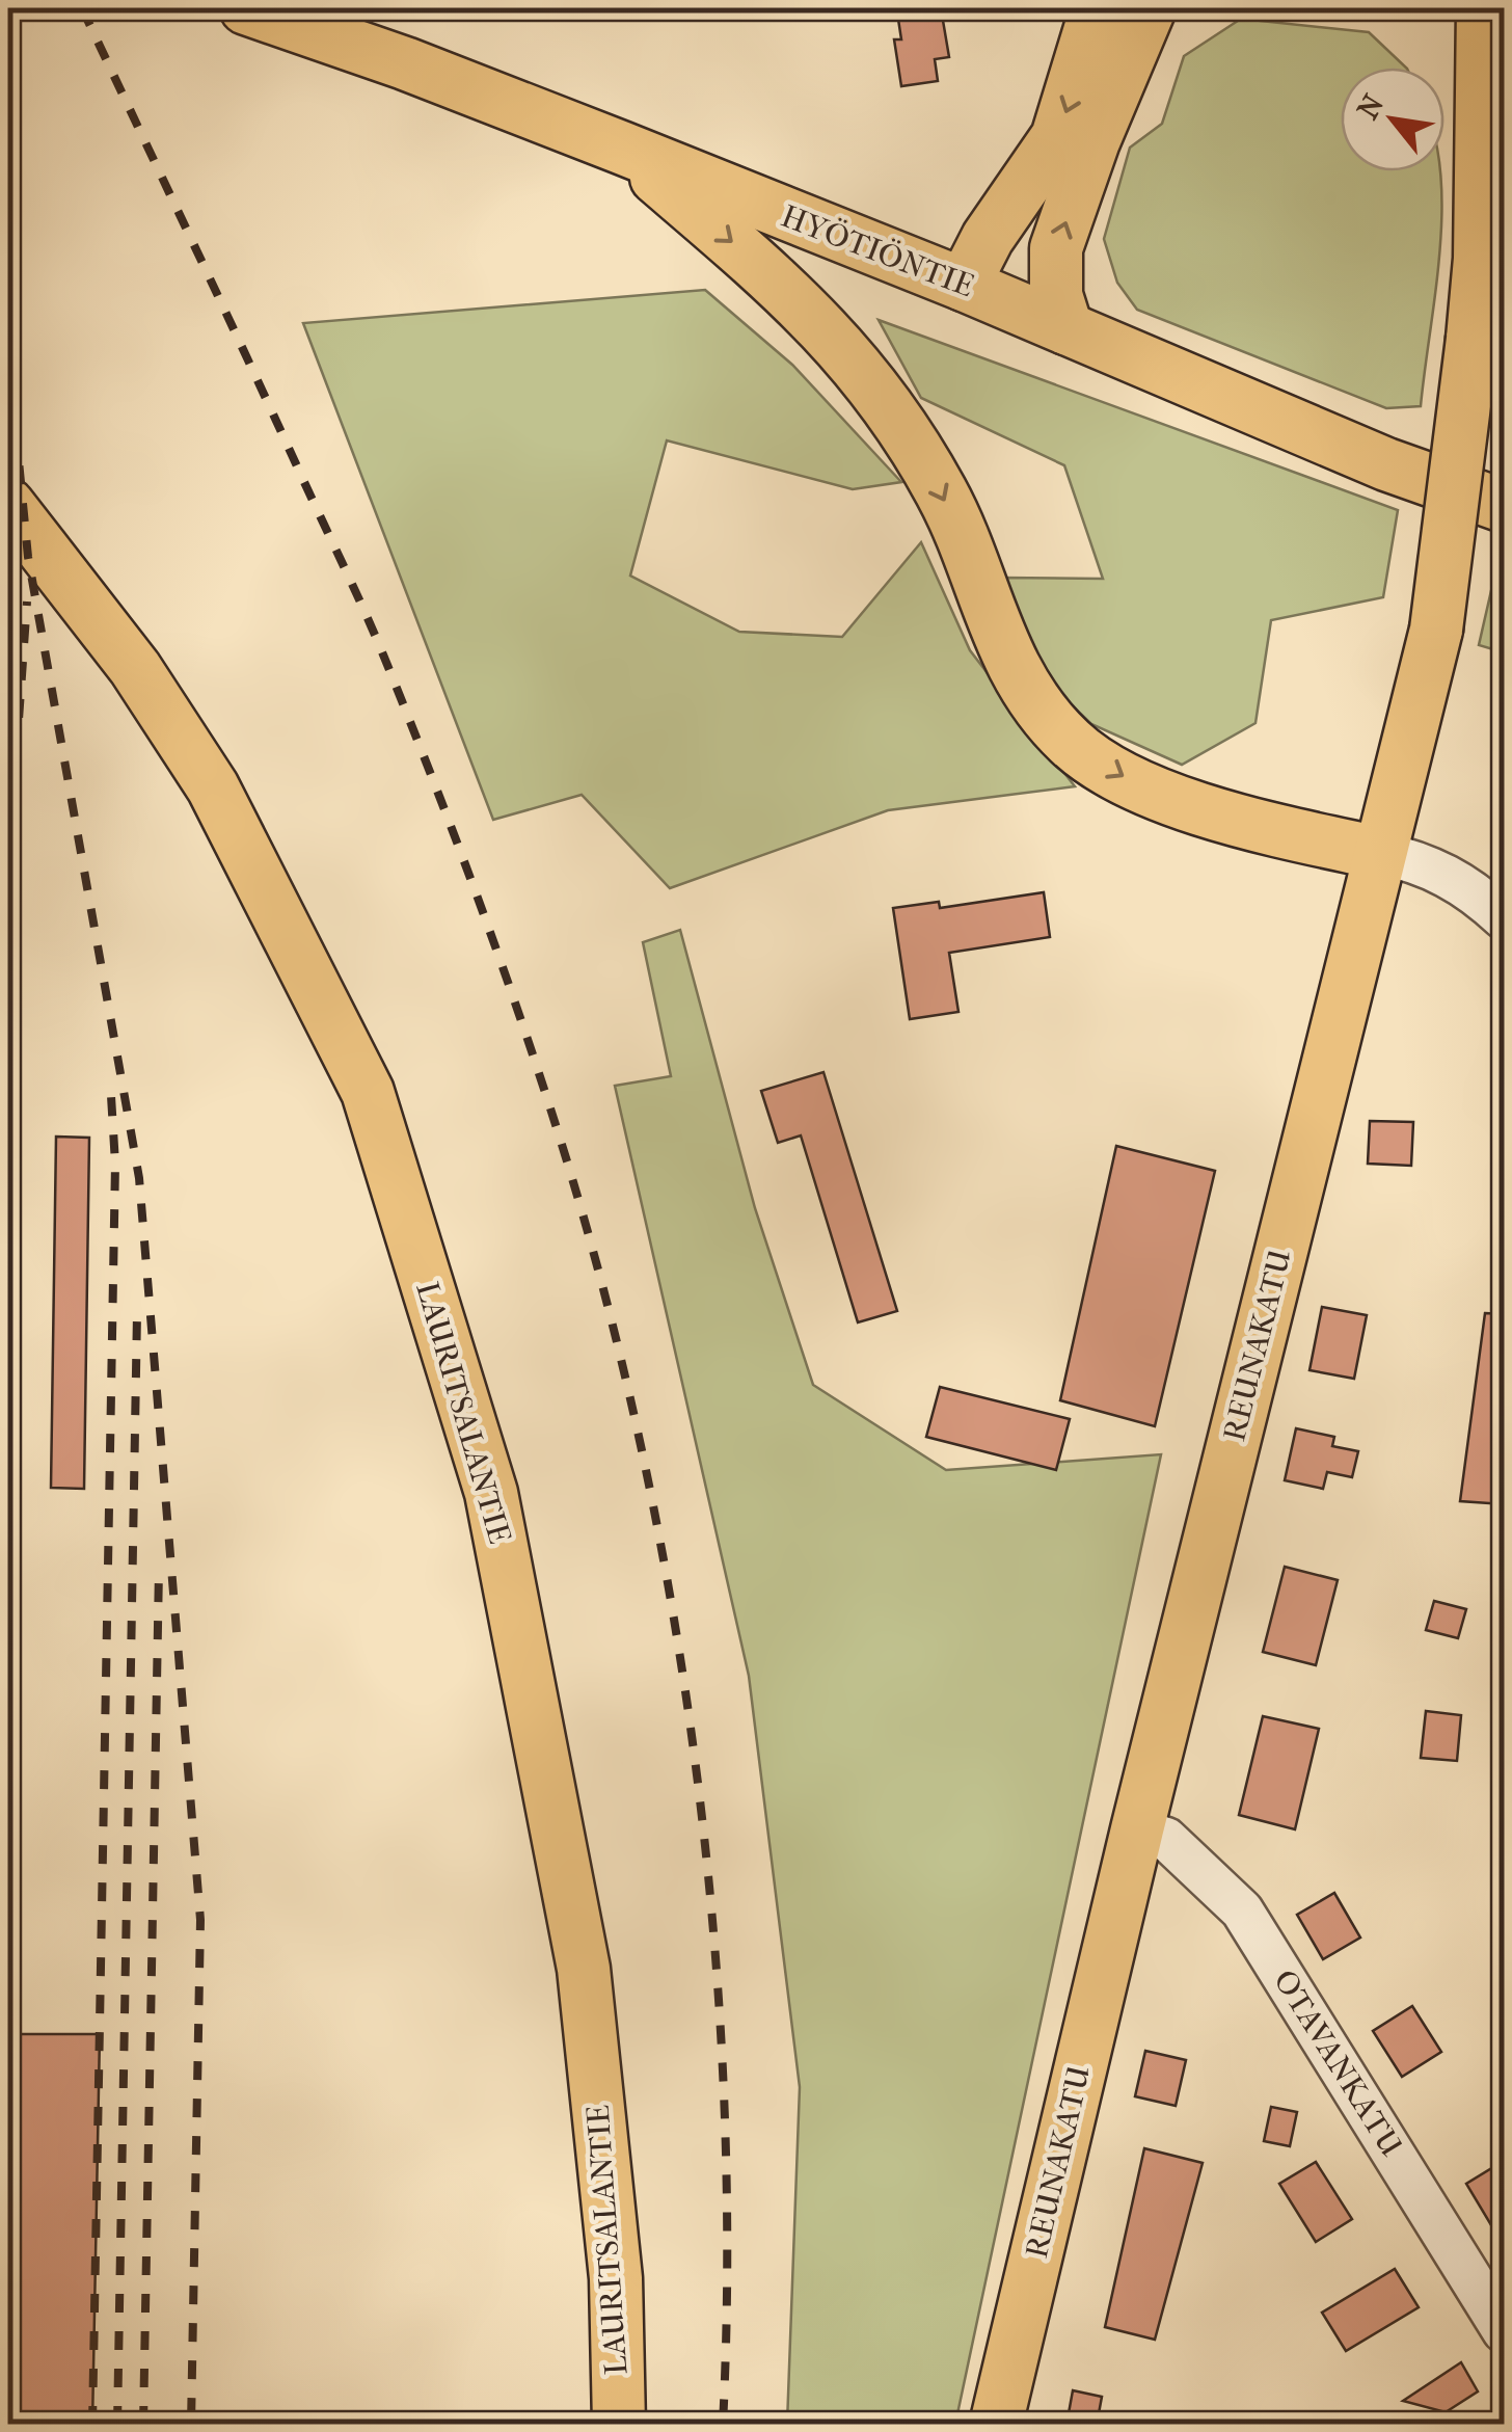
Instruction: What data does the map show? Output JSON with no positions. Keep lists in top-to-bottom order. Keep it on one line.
{"streets":{"main road":["HYÖTIÖNTIE","REUNAKATU","LAURITSALANTIE"],"street":["OTAVANKATU"]},"crossings":[["REUNAKATU","OTAVANKATU"]],"north":"top left"}
